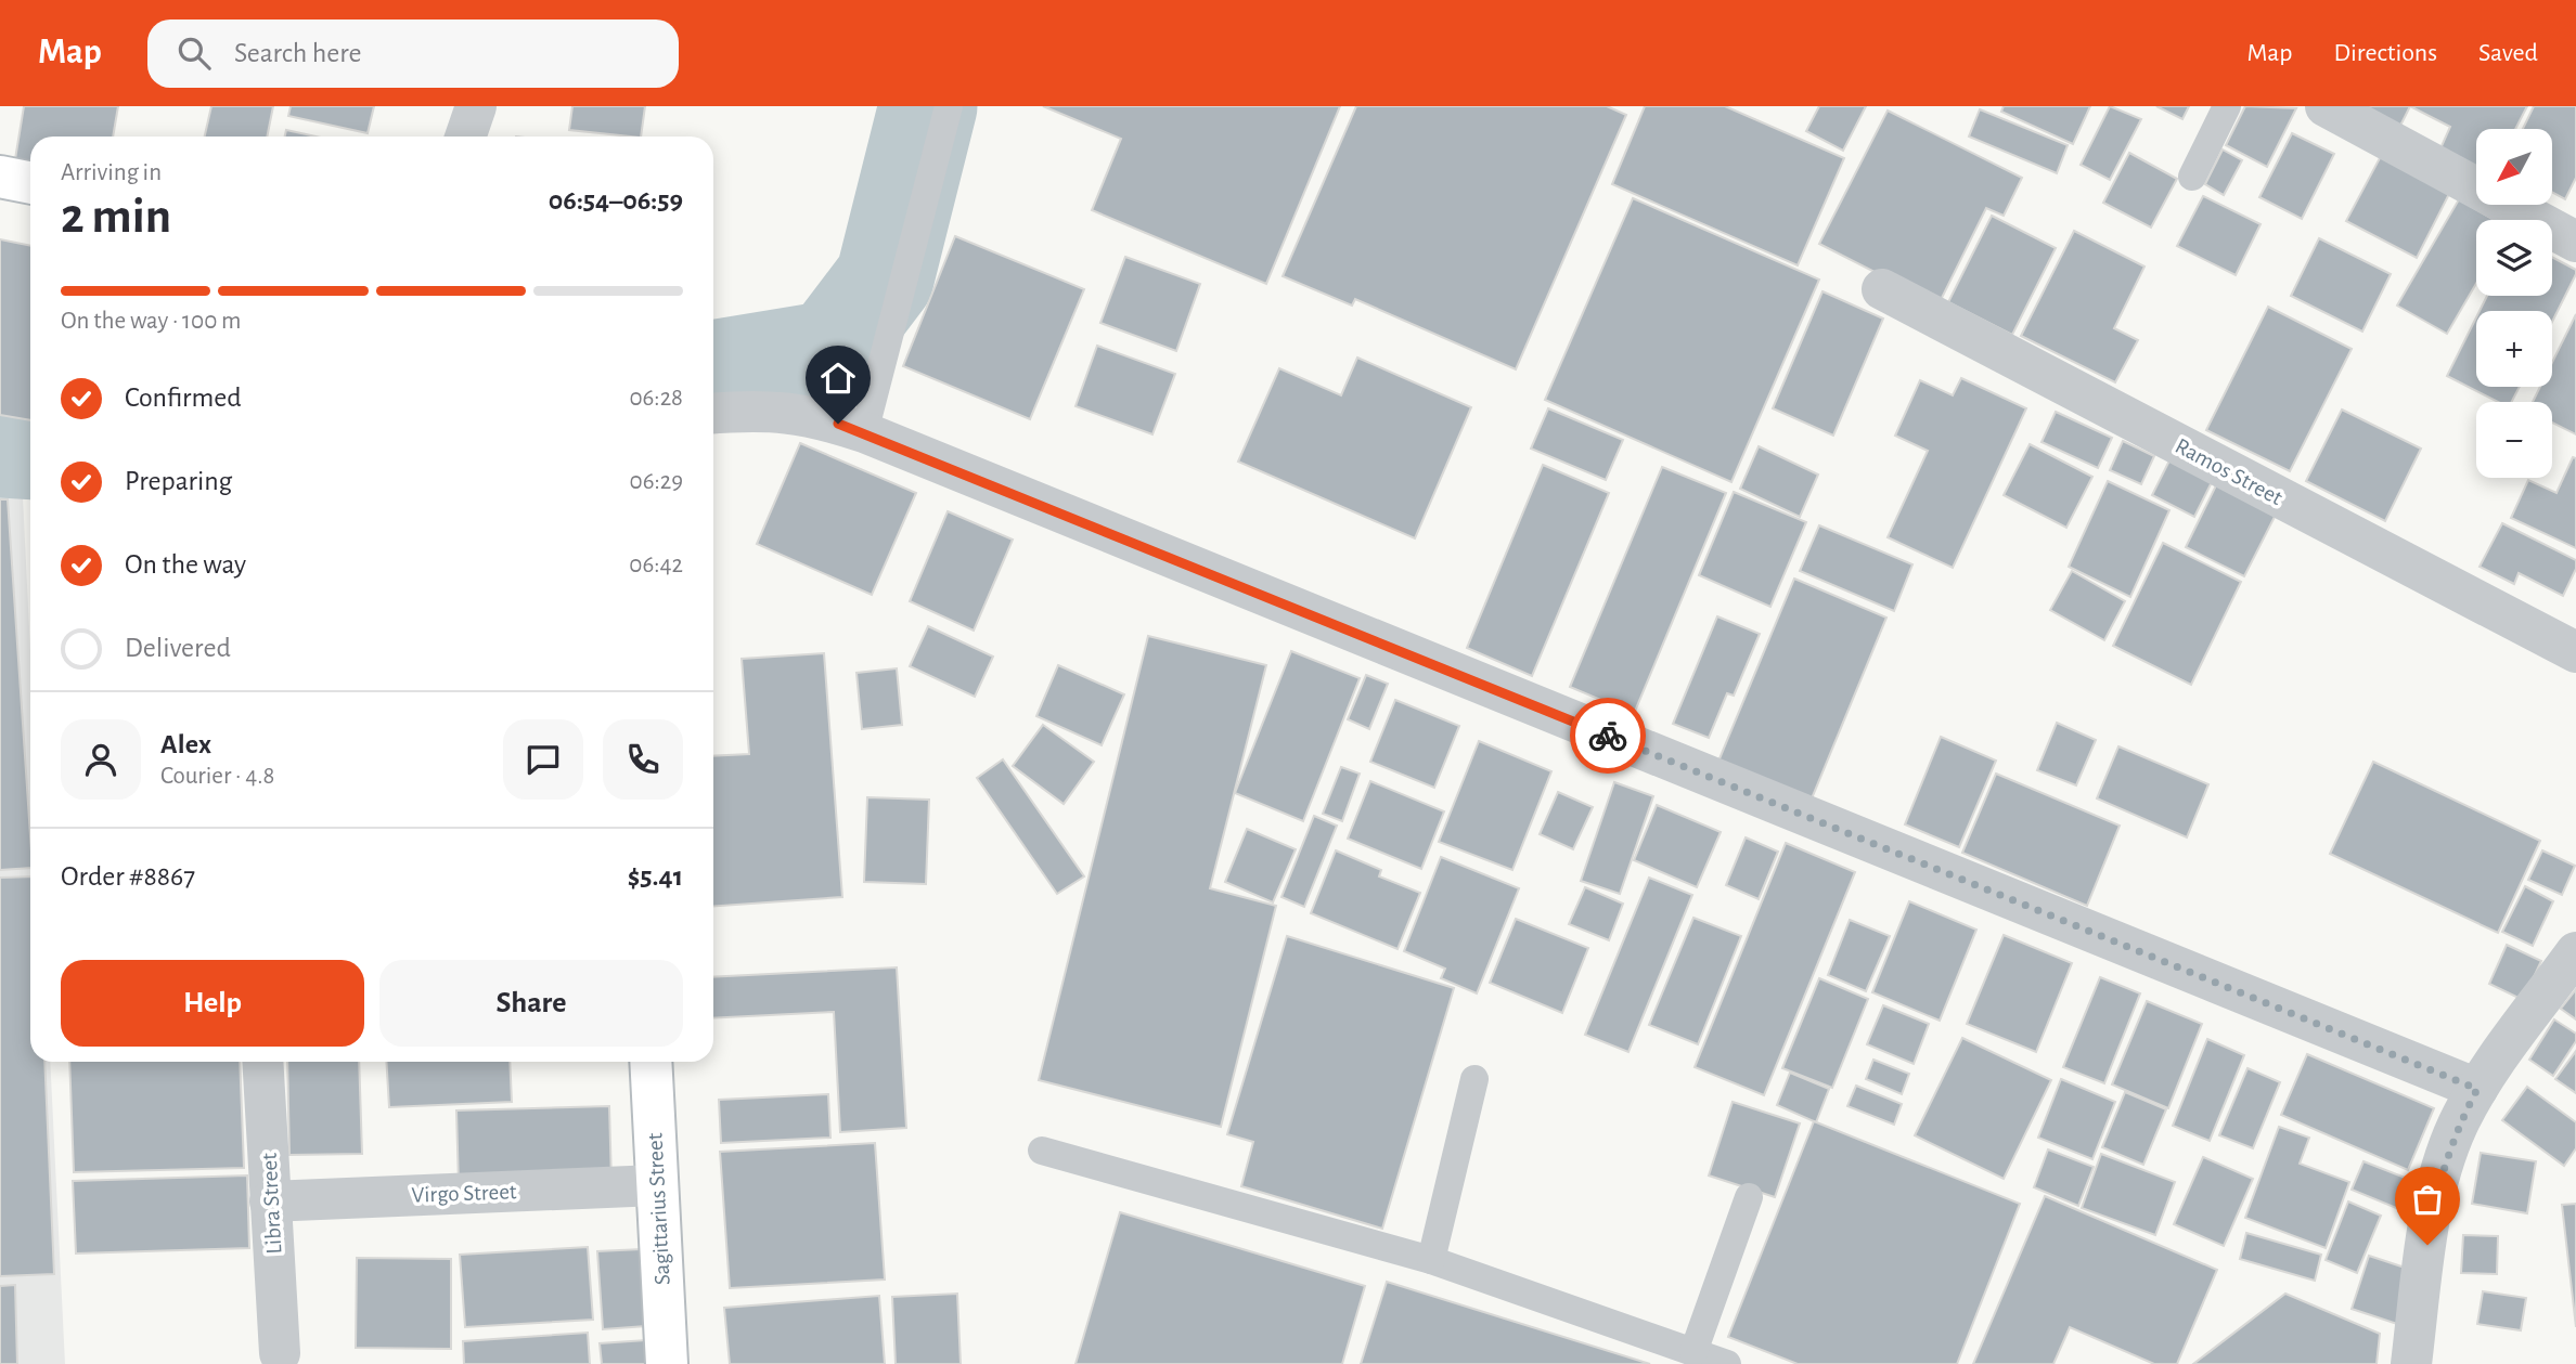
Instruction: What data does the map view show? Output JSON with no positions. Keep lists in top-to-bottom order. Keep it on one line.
{"streets":{"street":["Ramos Street","Virgo Street","Libra Street","Sagittarius Street"]},"crossings":[["Virgo Street","Libra Street"],["Virgo Street","Sagittarius Street"]],"north":"bottom left","page":{"header":"Map","search":"Search here","nav":["Map","Directions","Saved"],"map_buttons":["+","−"],"heading":["2 min","Arriving in","06:54–06:59"],"panel":["Alex","Courier · 4.8","Order #8867","$5.41"],"bar":"On the way · 100 m","list":[["Confirmed","06:28"],["Preparing","06:29"],["On the way","06:42"],"Delivered"],"buttons":["Help","Share"]}}
